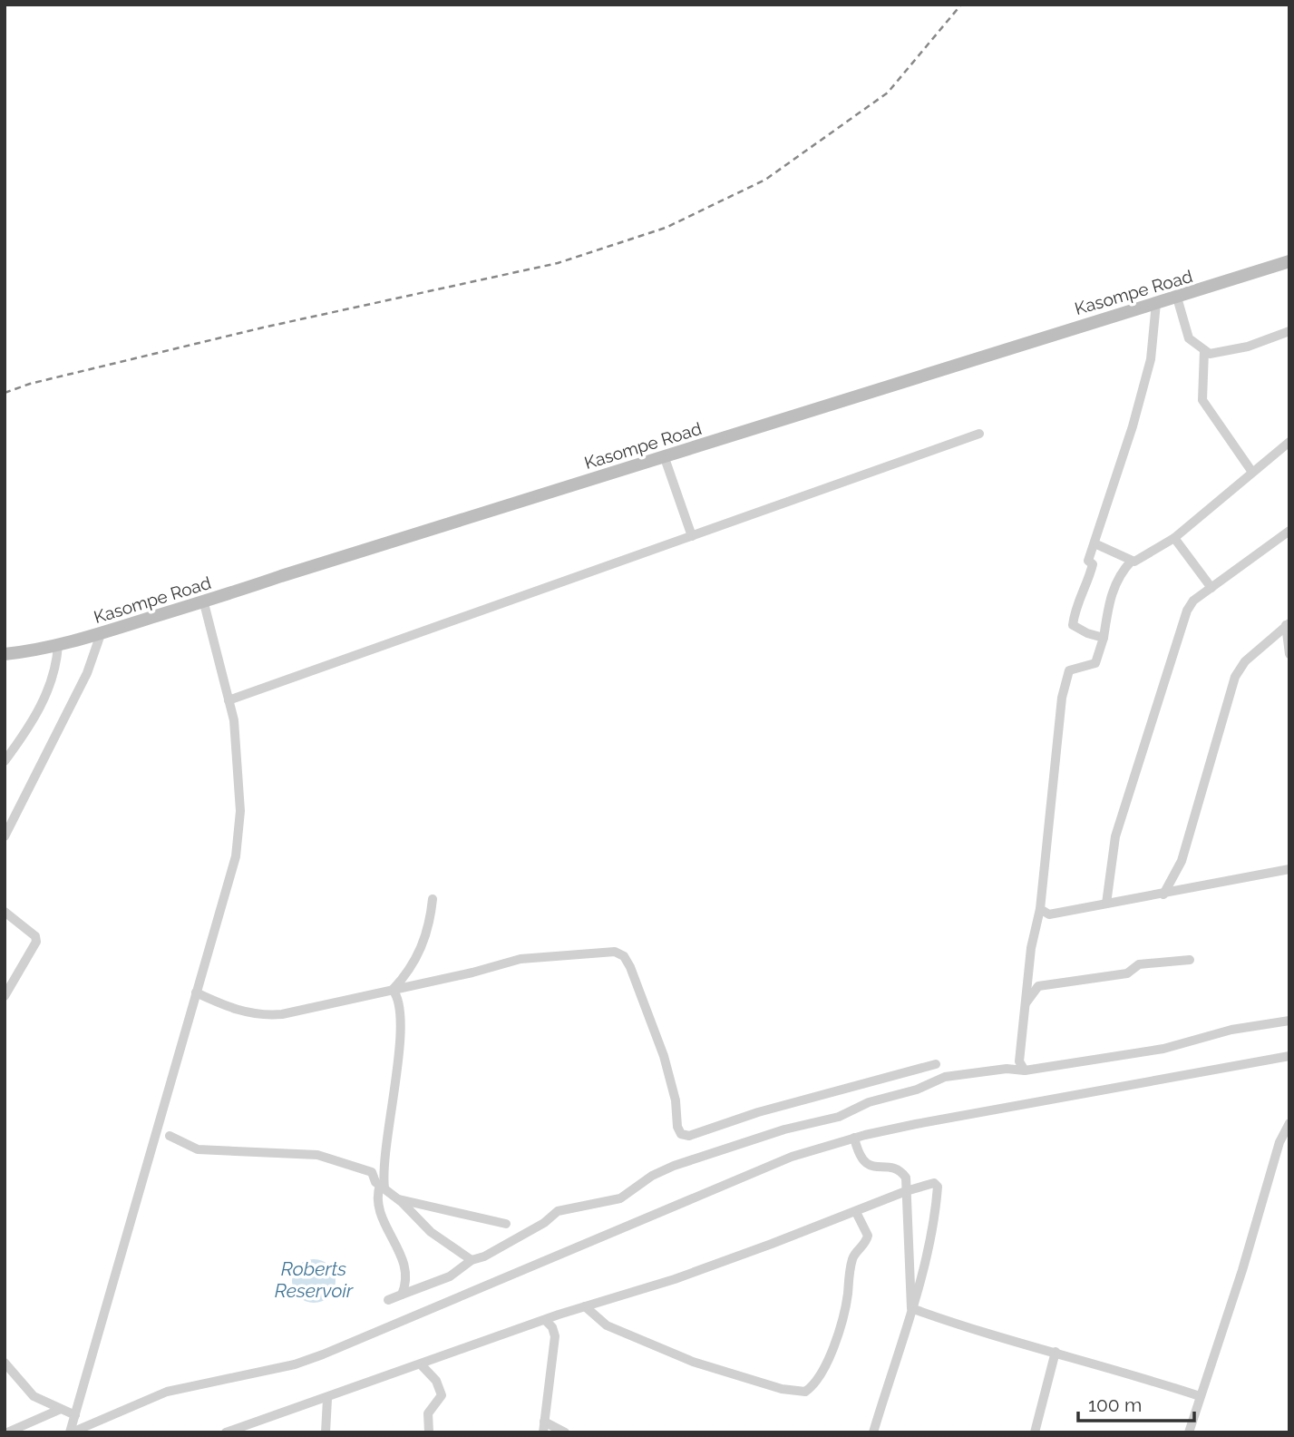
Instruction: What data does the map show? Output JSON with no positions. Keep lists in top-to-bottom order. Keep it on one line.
{"streets":{"street":["Kasompe Road"]},"water":["Roberts Reservoir"],"scale_bar":"100 m"}
